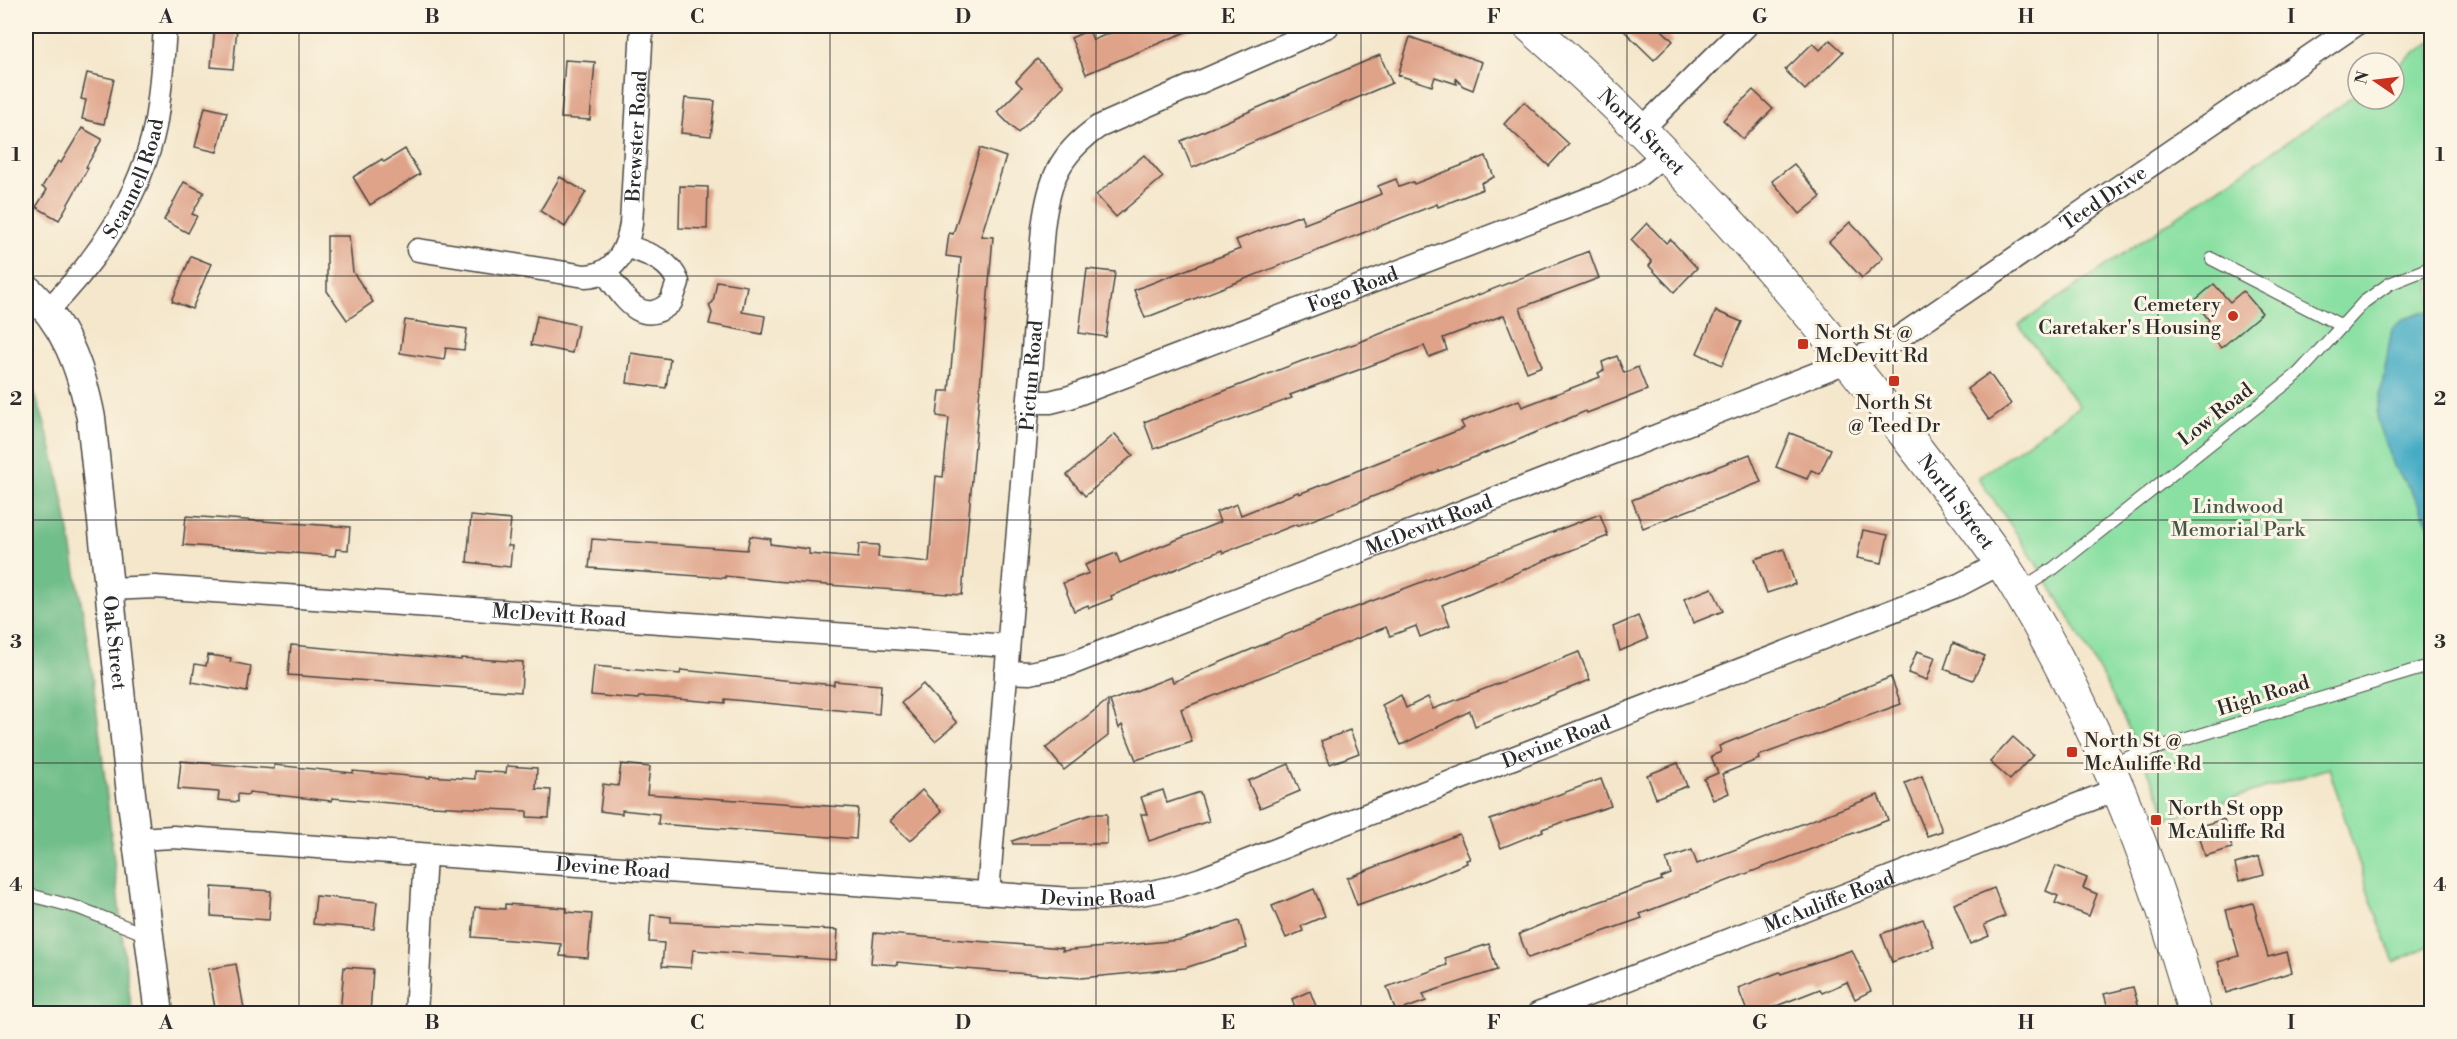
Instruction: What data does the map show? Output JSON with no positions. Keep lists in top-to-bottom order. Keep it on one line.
{"streets":{"main road":["North Street"],"street":["Brewster Road","Scannell Road","Teed Drive","Fogo Road","Pictun Road","McDevitt Road","Oak Street","Devine Road","McAuliffe Road"],"lane":["Low Road","High Road"]},"crossings":[["North Street","Teed Drive"],["North Street","Fogo Road"],["North Street","Low Road"],["North Street","McDevitt Road"],["North Street","High Road"],["North Street","Devine Road"],["North Street","McAuliffe Road"],["Scannell Road","Oak Street"],["Teed Drive","McDevitt Road"],["Fogo Road","Pictun Road"],["Pictun Road","McDevitt Road"],["Pictun Road","Devine Road"],["McDevitt Road","Oak Street"],["Oak Street","Devine Road"],["High Road","McAuliffe Road"]],"parks":["Lindwood Memorial Park"],"places":{"other":["Cemetery Caretaker's Housing"],"transit":["North St @ McDevitt Rd","North St @ Teed Dr","North St @ McAuliffe Rd","North St opp McAuliffe Rd"]},"north":"left","grid":{"columns":["A","B","C","D","E","F","G","H","I"],"rows":["1","2","3","4"]}}
